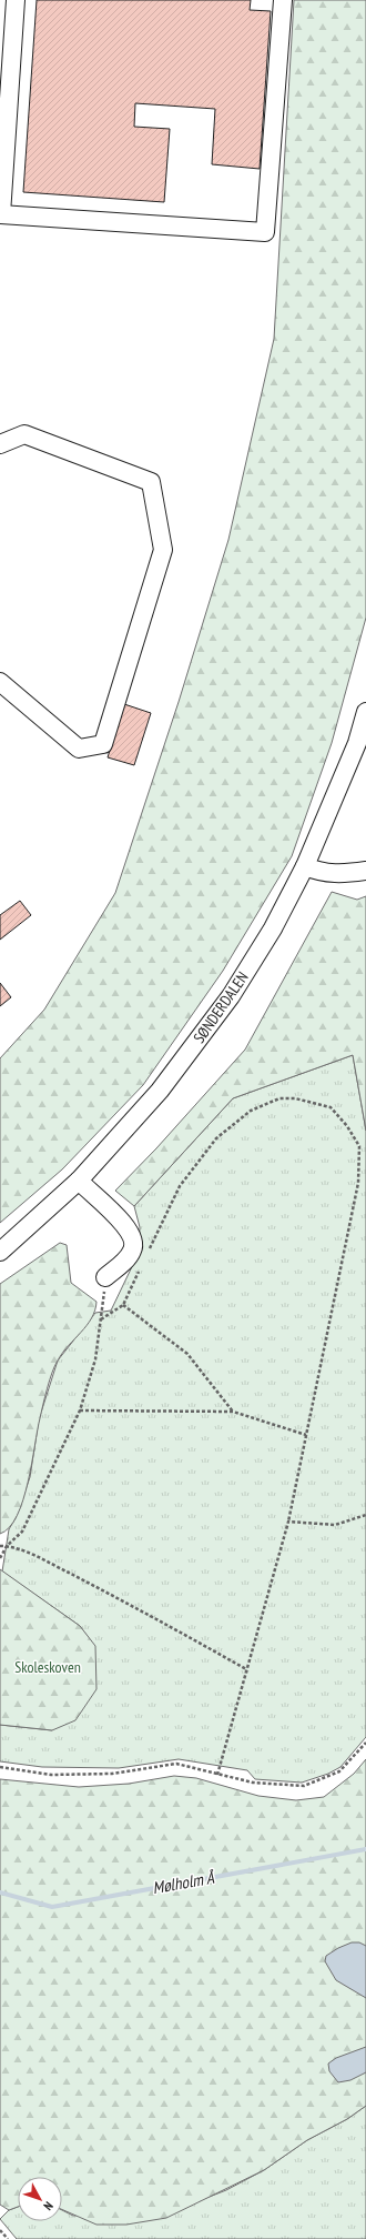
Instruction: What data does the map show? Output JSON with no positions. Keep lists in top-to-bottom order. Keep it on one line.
{"streets":{"street":["SØNDERDALEN"]},"water":["Mølholm Å"],"parks":["Skoleskoven"],"north":"bottom right"}
